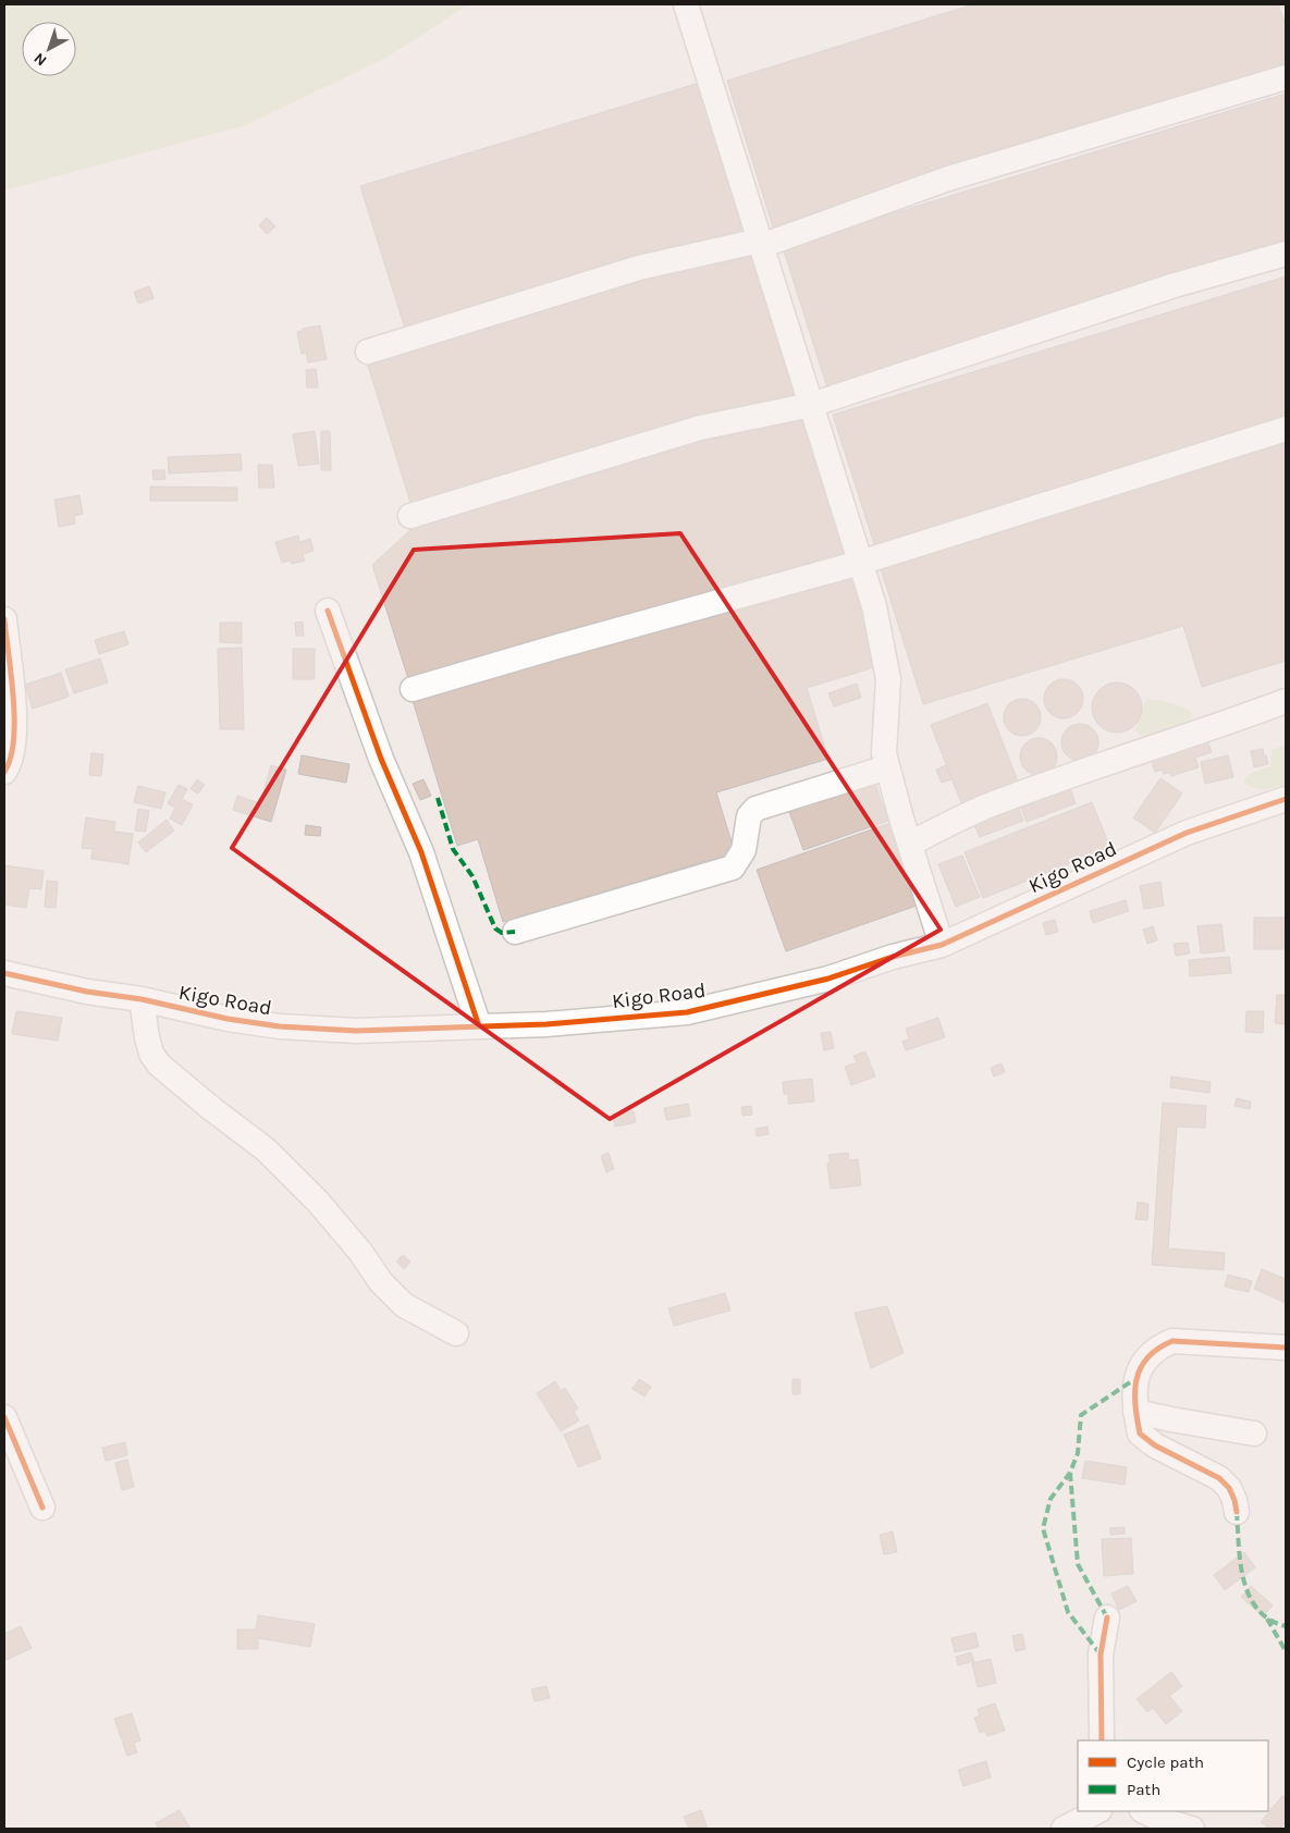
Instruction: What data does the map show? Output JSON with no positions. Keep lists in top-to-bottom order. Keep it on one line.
{"streets":{"street":["Kigo Road"]},"legend":["Cycle path","Path"],"north":"bottom left"}
